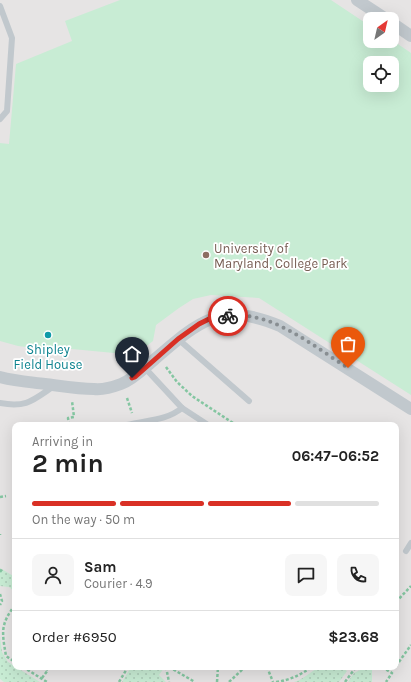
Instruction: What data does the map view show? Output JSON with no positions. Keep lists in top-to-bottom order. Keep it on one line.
{"places":["University of Maryland, College Park","Shipley Field House"],"north":"top right","page":{"heading":["2 min","Arriving in","06:47–06:52"],"panel":["Sam","Courier · 4.9","Order #6950","$23.68"],"bar":"On the way · 50 m"}}
